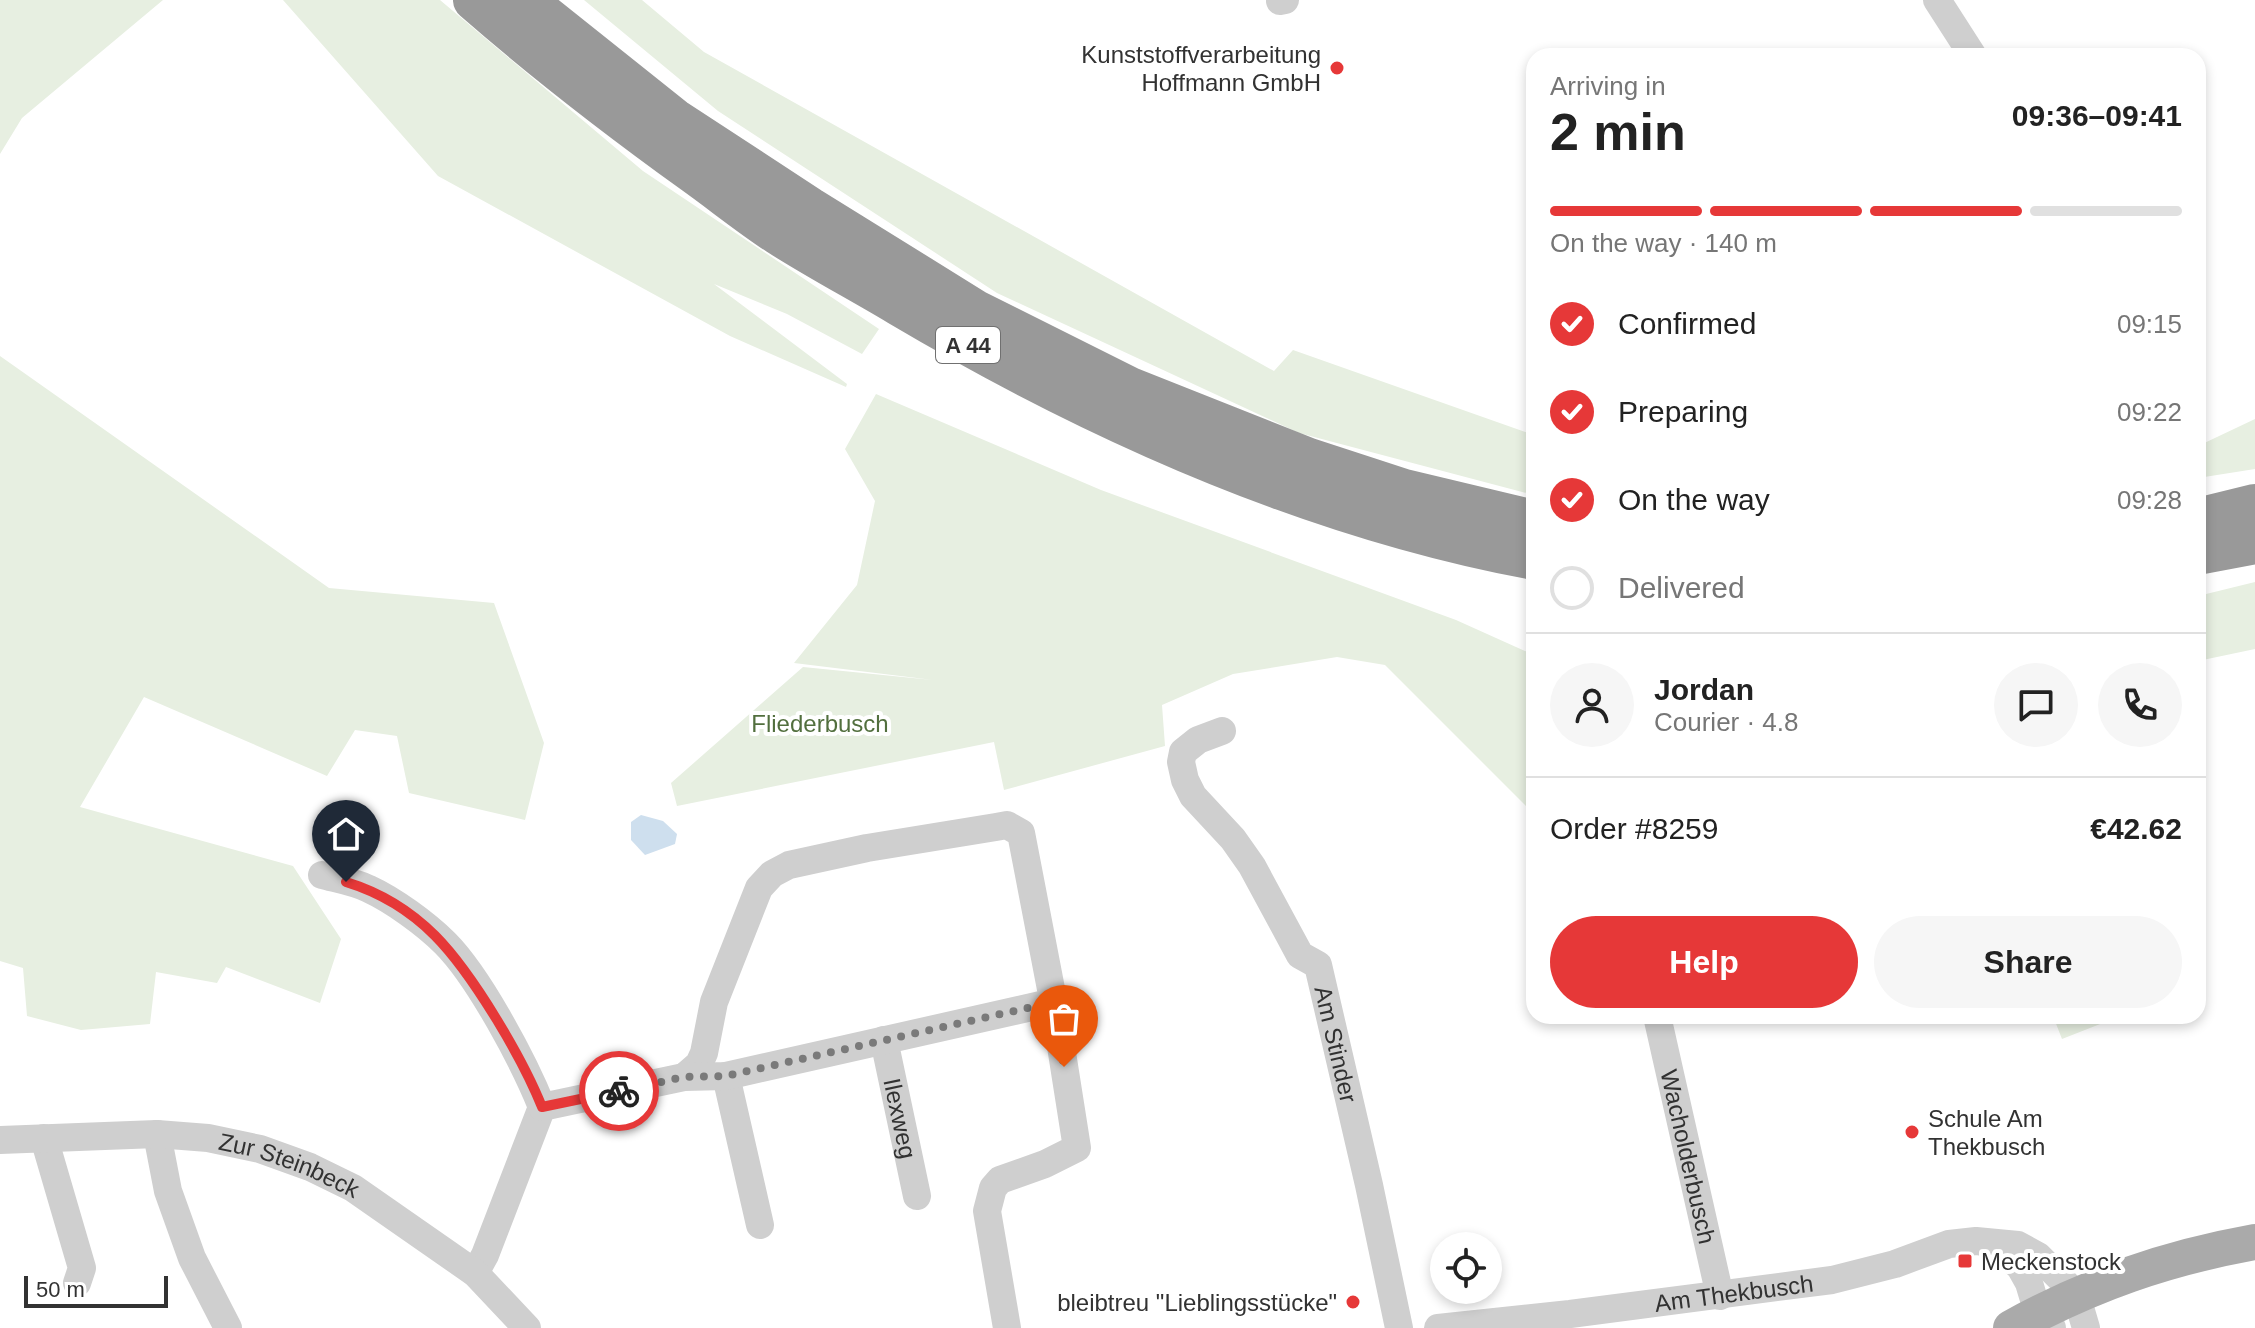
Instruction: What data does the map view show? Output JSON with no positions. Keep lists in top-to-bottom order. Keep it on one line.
{"streets":{"highway":["A 44"],"street":["Am Stinder","Ilexweg","Wacholderbusch","Zur Steinbeck","Am Thekbusch"]},"crossings":[["Wacholderbusch","Am Thekbusch"]],"parks":["Fliederbusch"],"places":{"other":["Kunststoffverarbeitung Hoffmann GmbH","Schule Am Thekbusch","bleibtreu \"Lieblingsstücke\""],"transit":["Meckenstock"]},"scale_bar":"50 m","page":{"heading":["2 min","Arriving in","09:36–09:41"],"panel":["Jordan","Courier · 4.8","Order #8259","€42.62"],"bar":"On the way · 140 m","list":[["Confirmed","09:15"],["Preparing","09:22"],["On the way","09:28"],"Delivered"],"buttons":["Help","Share"],"scale":"50 m"}}
